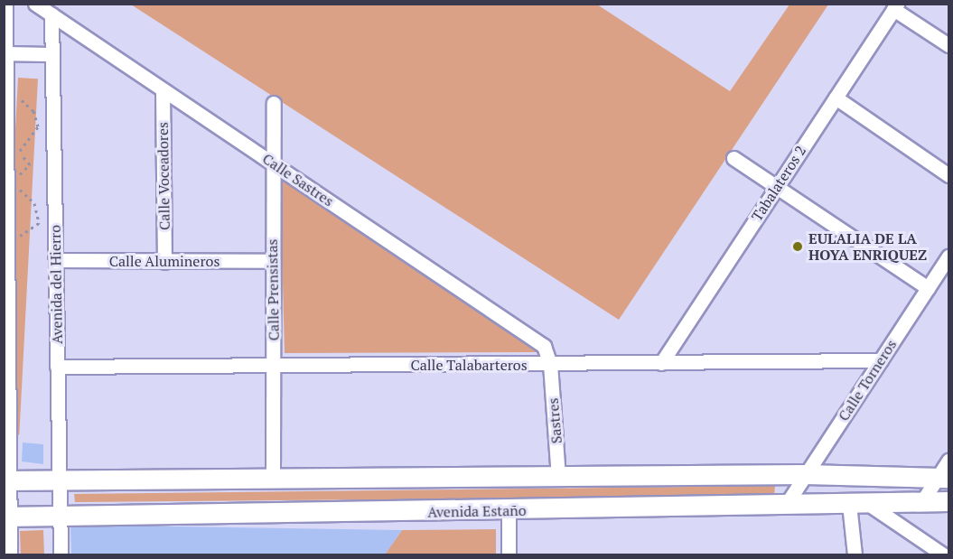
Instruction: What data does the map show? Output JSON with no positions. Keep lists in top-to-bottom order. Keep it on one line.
{"streets":{"main road":["Avenida Estaño"],"street":["Calle Voceadores","Calle Sastres","Tabalateros 2","Calle Alumineros","Avenida del Hierro","Calle Prensistas","Calle Talabarteros","Calle Torneros","Sastres"]},"crossings":[["Calle Voceadores","Calle Sastres"],["Calle Voceadores","Calle Alumineros"],["Calle Sastres","Avenida del Hierro"],["Calle Sastres","Calle Prensistas"],["Calle Sastres","Calle Talabarteros"],["Calle Sastres","Sastres"],["Tabalateros 2","Calle Talabarteros"],["Calle Alumineros","Avenida del Hierro"],["Calle Alumineros","Calle Prensistas"],["Avenida del Hierro","Calle Talabarteros"],["Avenida del Hierro","Avenida Estaño"],["Calle Prensistas","Calle Talabarteros"],["Calle Talabarteros","Calle Torneros"],["Calle Talabarteros","Sastres"],["Calle Torneros","Avenida Estaño"]],"places":["EULALIA DE LA HOYA ENRIQUEZ"]}
